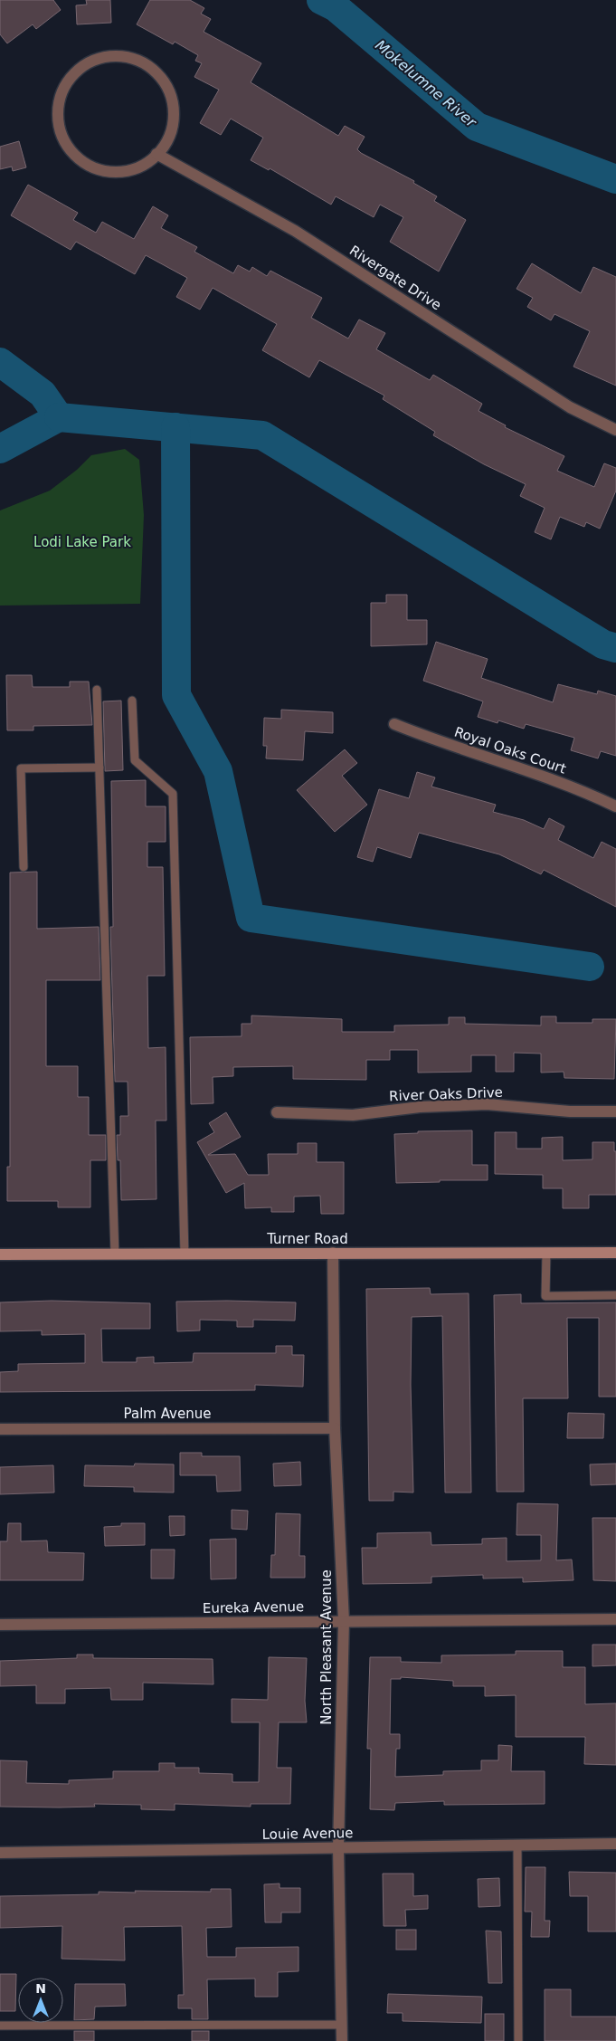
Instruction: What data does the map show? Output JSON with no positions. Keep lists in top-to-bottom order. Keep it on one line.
{"streets":{"main road":["Turner Road"],"street":["Rivergate Drive","Royal Oaks Court","River Oaks Drive","Palm Avenue","Eureka Avenue","North Pleasant Avenue","Louie Avenue"]},"crossings":[["Turner Road","North Pleasant Avenue"],["Palm Avenue","North Pleasant Avenue"],["Eureka Avenue","North Pleasant Avenue"],["North Pleasant Avenue","Louie Avenue"]],"water":["Mokelumne River"],"parks":["Lodi Lake Park"],"north":"top"}
